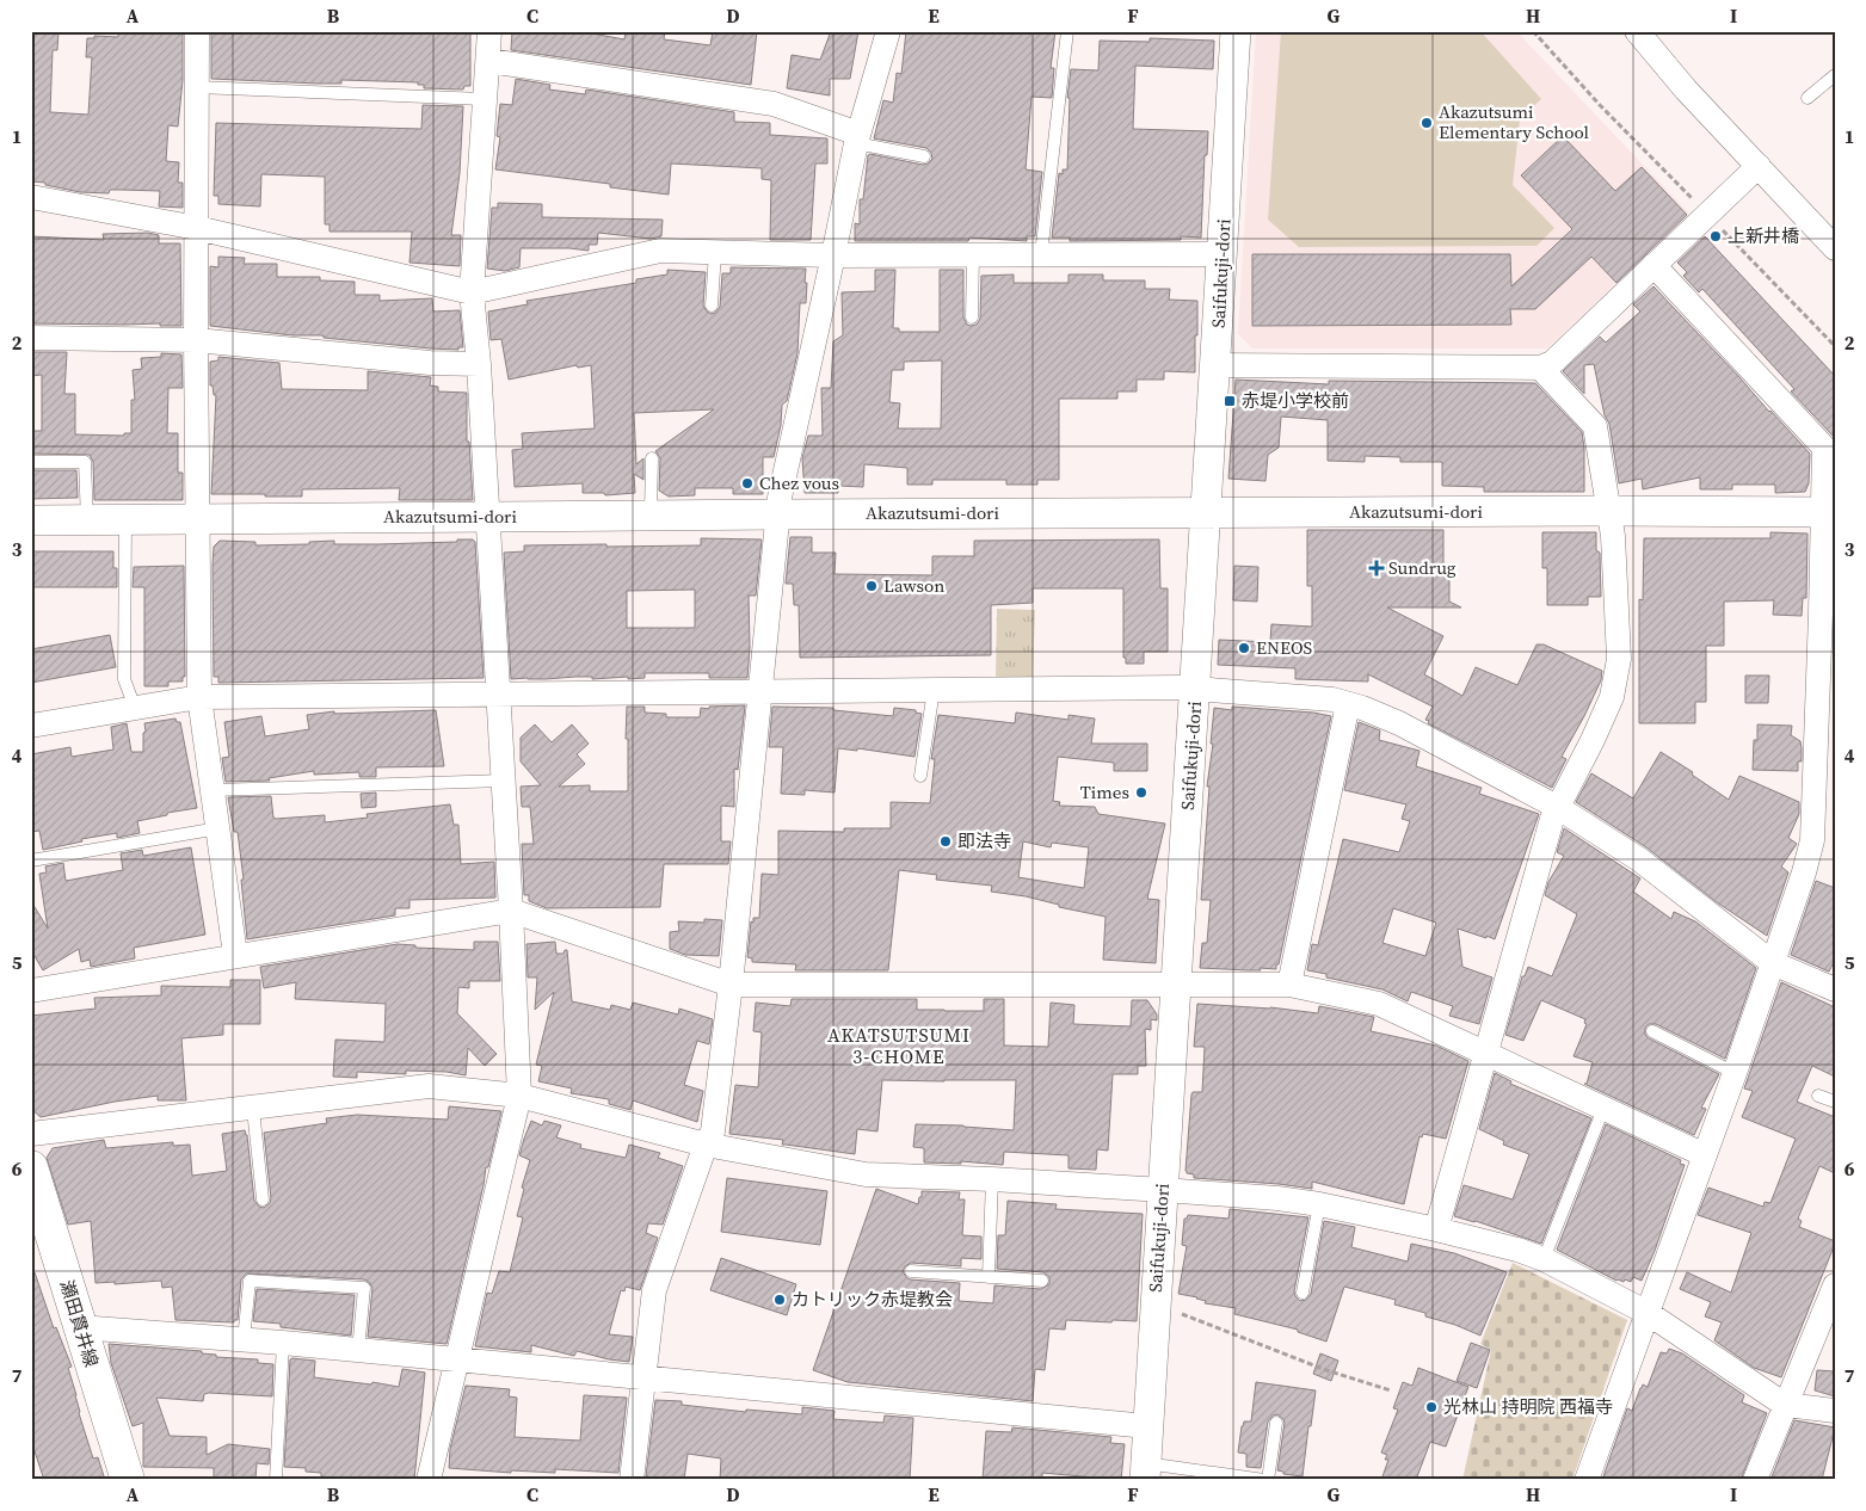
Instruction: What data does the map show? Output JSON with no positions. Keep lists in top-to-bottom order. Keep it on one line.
{"streets":{"main road":["瀬田貫井線"],"street":["Saifukuji-dori","Akazutsumi-dori"]},"crossings":[["Saifukuji-dori","Akazutsumi-dori"]],"districts":["AKATSUTSUMI 3-CHOME"],"places":{"other":["Akazutsumi Elementary School","上新井橋","Chez vous","Lawson","ENEOS","Times","即法寺","カトリック赤堤教会","光林山 持明院 西福寺"],"transit":["赤堤小学校前"],"health":["Sundrug"]},"grid":{"columns":["A","B","C","D","E","F","G","H","I"],"rows":["1","2","3","4","5","6","7"]}}
